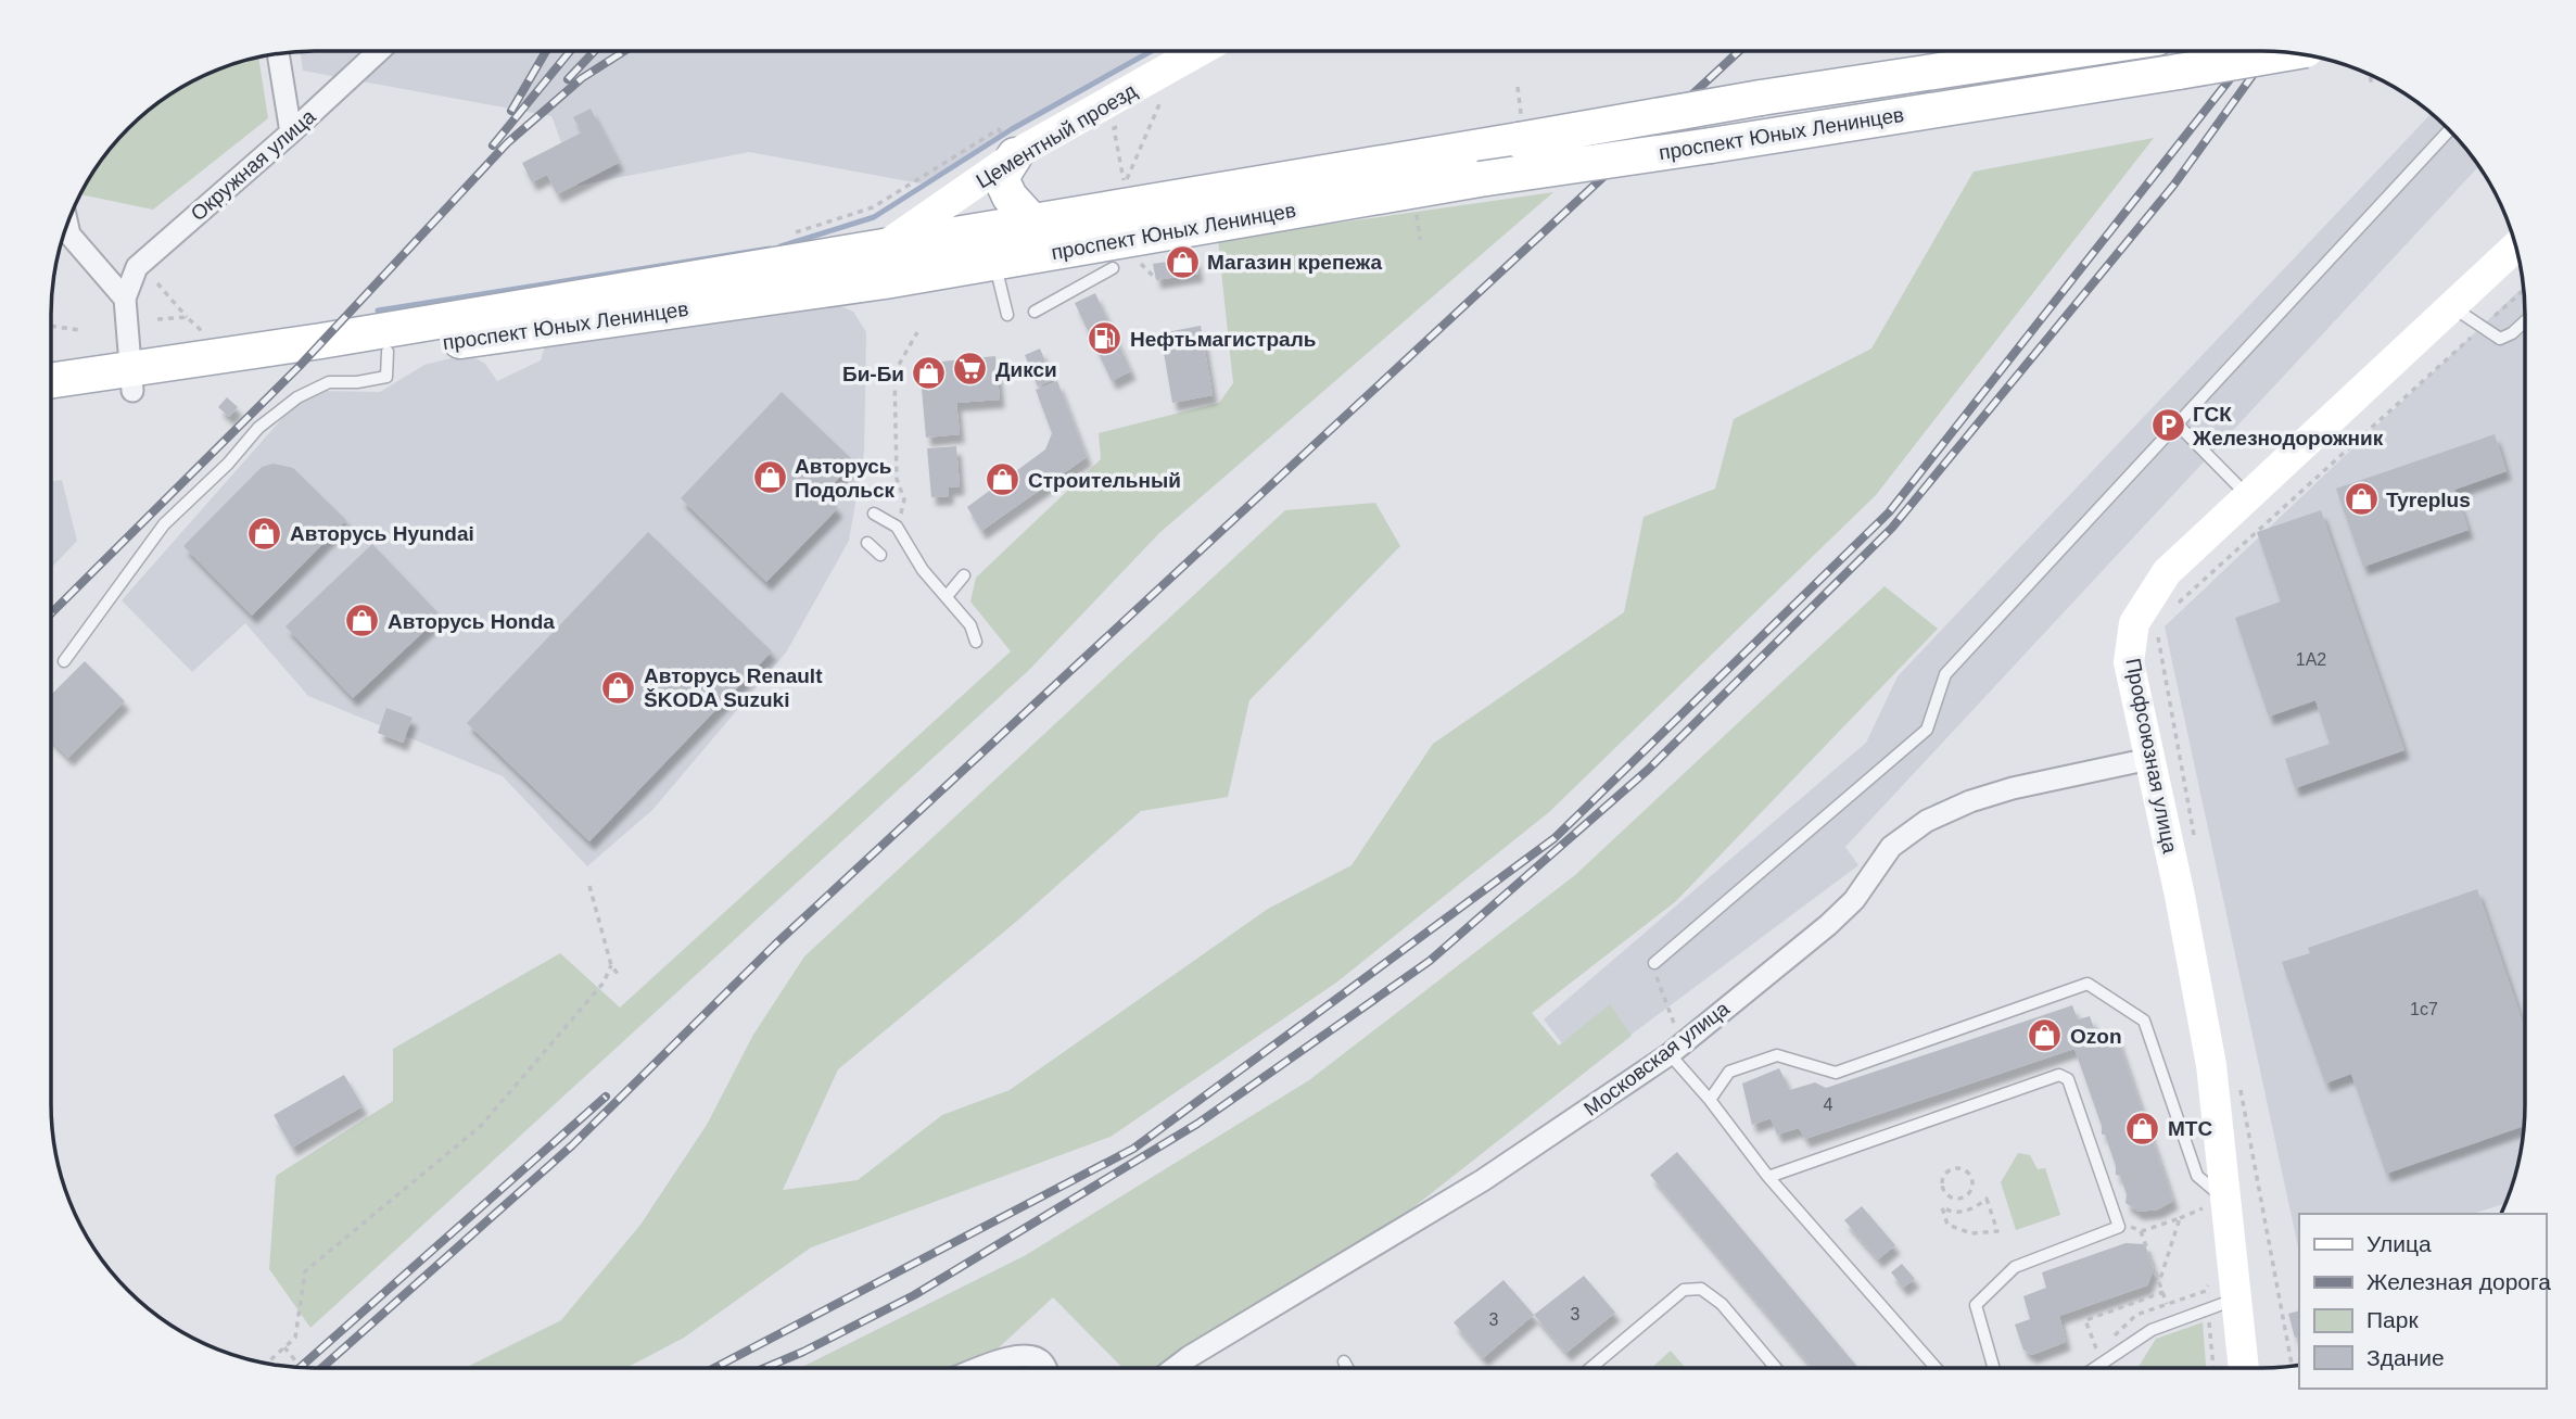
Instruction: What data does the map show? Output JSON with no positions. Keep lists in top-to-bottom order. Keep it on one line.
{"streets":{"main road":["проспект Юных Ленинцев","Цементный проезд","Профсоюзная улица"],"street":["Окружная улица","Московская улица"]},"crossings":[["проспект Юных Ленинцев","Цементный проезд"],["Профсоюзная улица","Московская улица"]],"places":{"shop":["Магазин крепежа","Би-Би","Авторусь Подольск","Строительный","Tyreplus","Авторусь Hyundai","Авторусь Honda","Авторусь Renault ŠKODA Suzuki","Ozon","МТС"],"fuel station":["Нефтьмагистраль"],"supermarket":["Дикси"],"parking":["ГСК Железнодорожник"]},"house_numbers":["1А2","1с7","4","3","3"],"legend":["Улица","Железная дорога","Парк","Здание"]}
